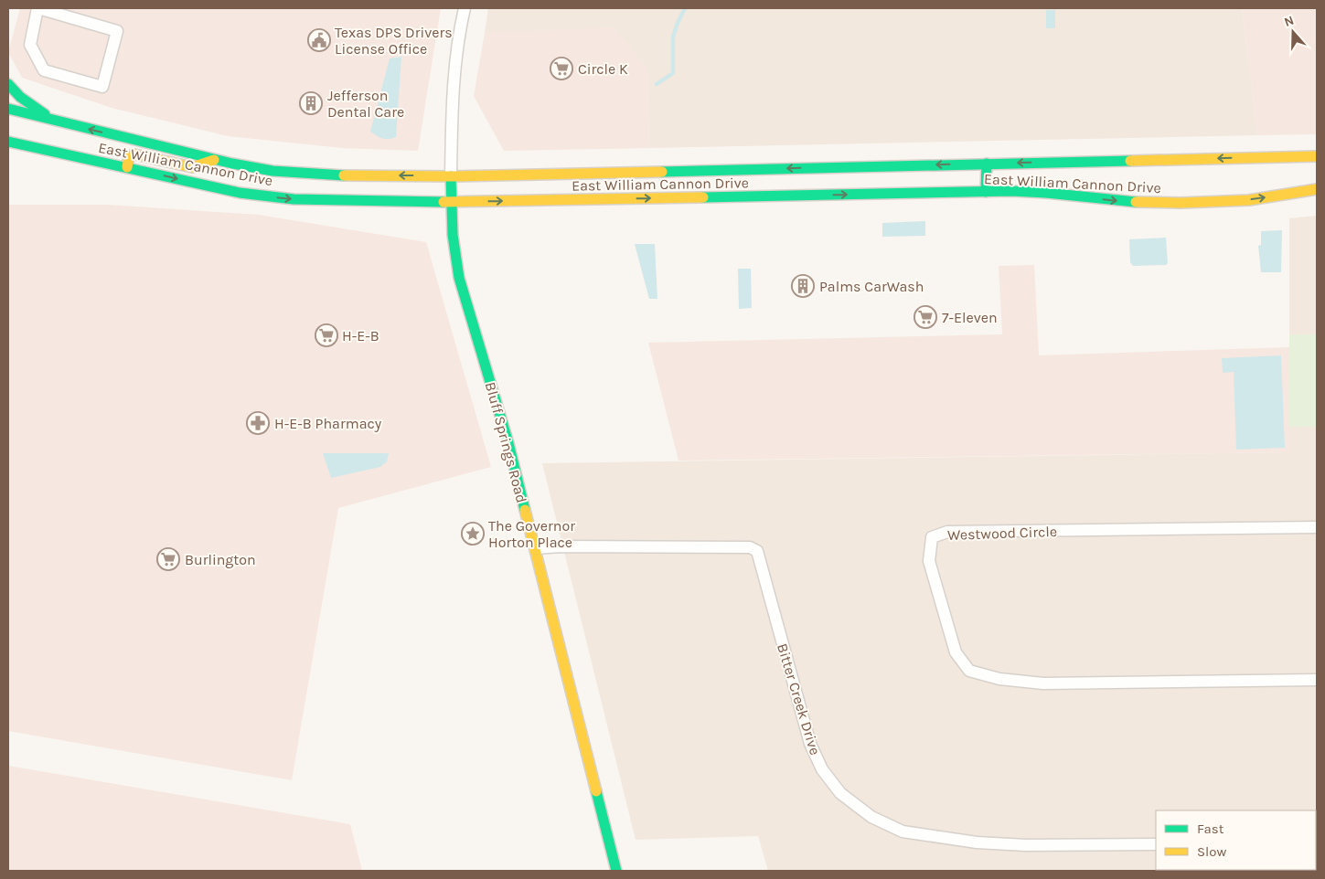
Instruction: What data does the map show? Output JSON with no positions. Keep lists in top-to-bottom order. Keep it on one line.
{"streets":{"main road":["East William Cannon Drive","Bluff Springs Road"],"street":["Westwood Circle","Bitter Creek Drive"]},"crossings":[["East William Cannon Drive","Bluff Springs Road"],["Bluff Springs Road","Bitter Creek Drive"]],"places":{"public building":["Texas DPS Drivers License Office"],"supermarket":["Circle K","7-Eleven","H-E-B","Burlington"],"building":["Jefferson Dental Care","Palms CarWash"],"pharmacy":["H-E-B Pharmacy"],"place":["The Governor Horton Place"]},"legend":["Fast","Slow"],"north":"top"}
